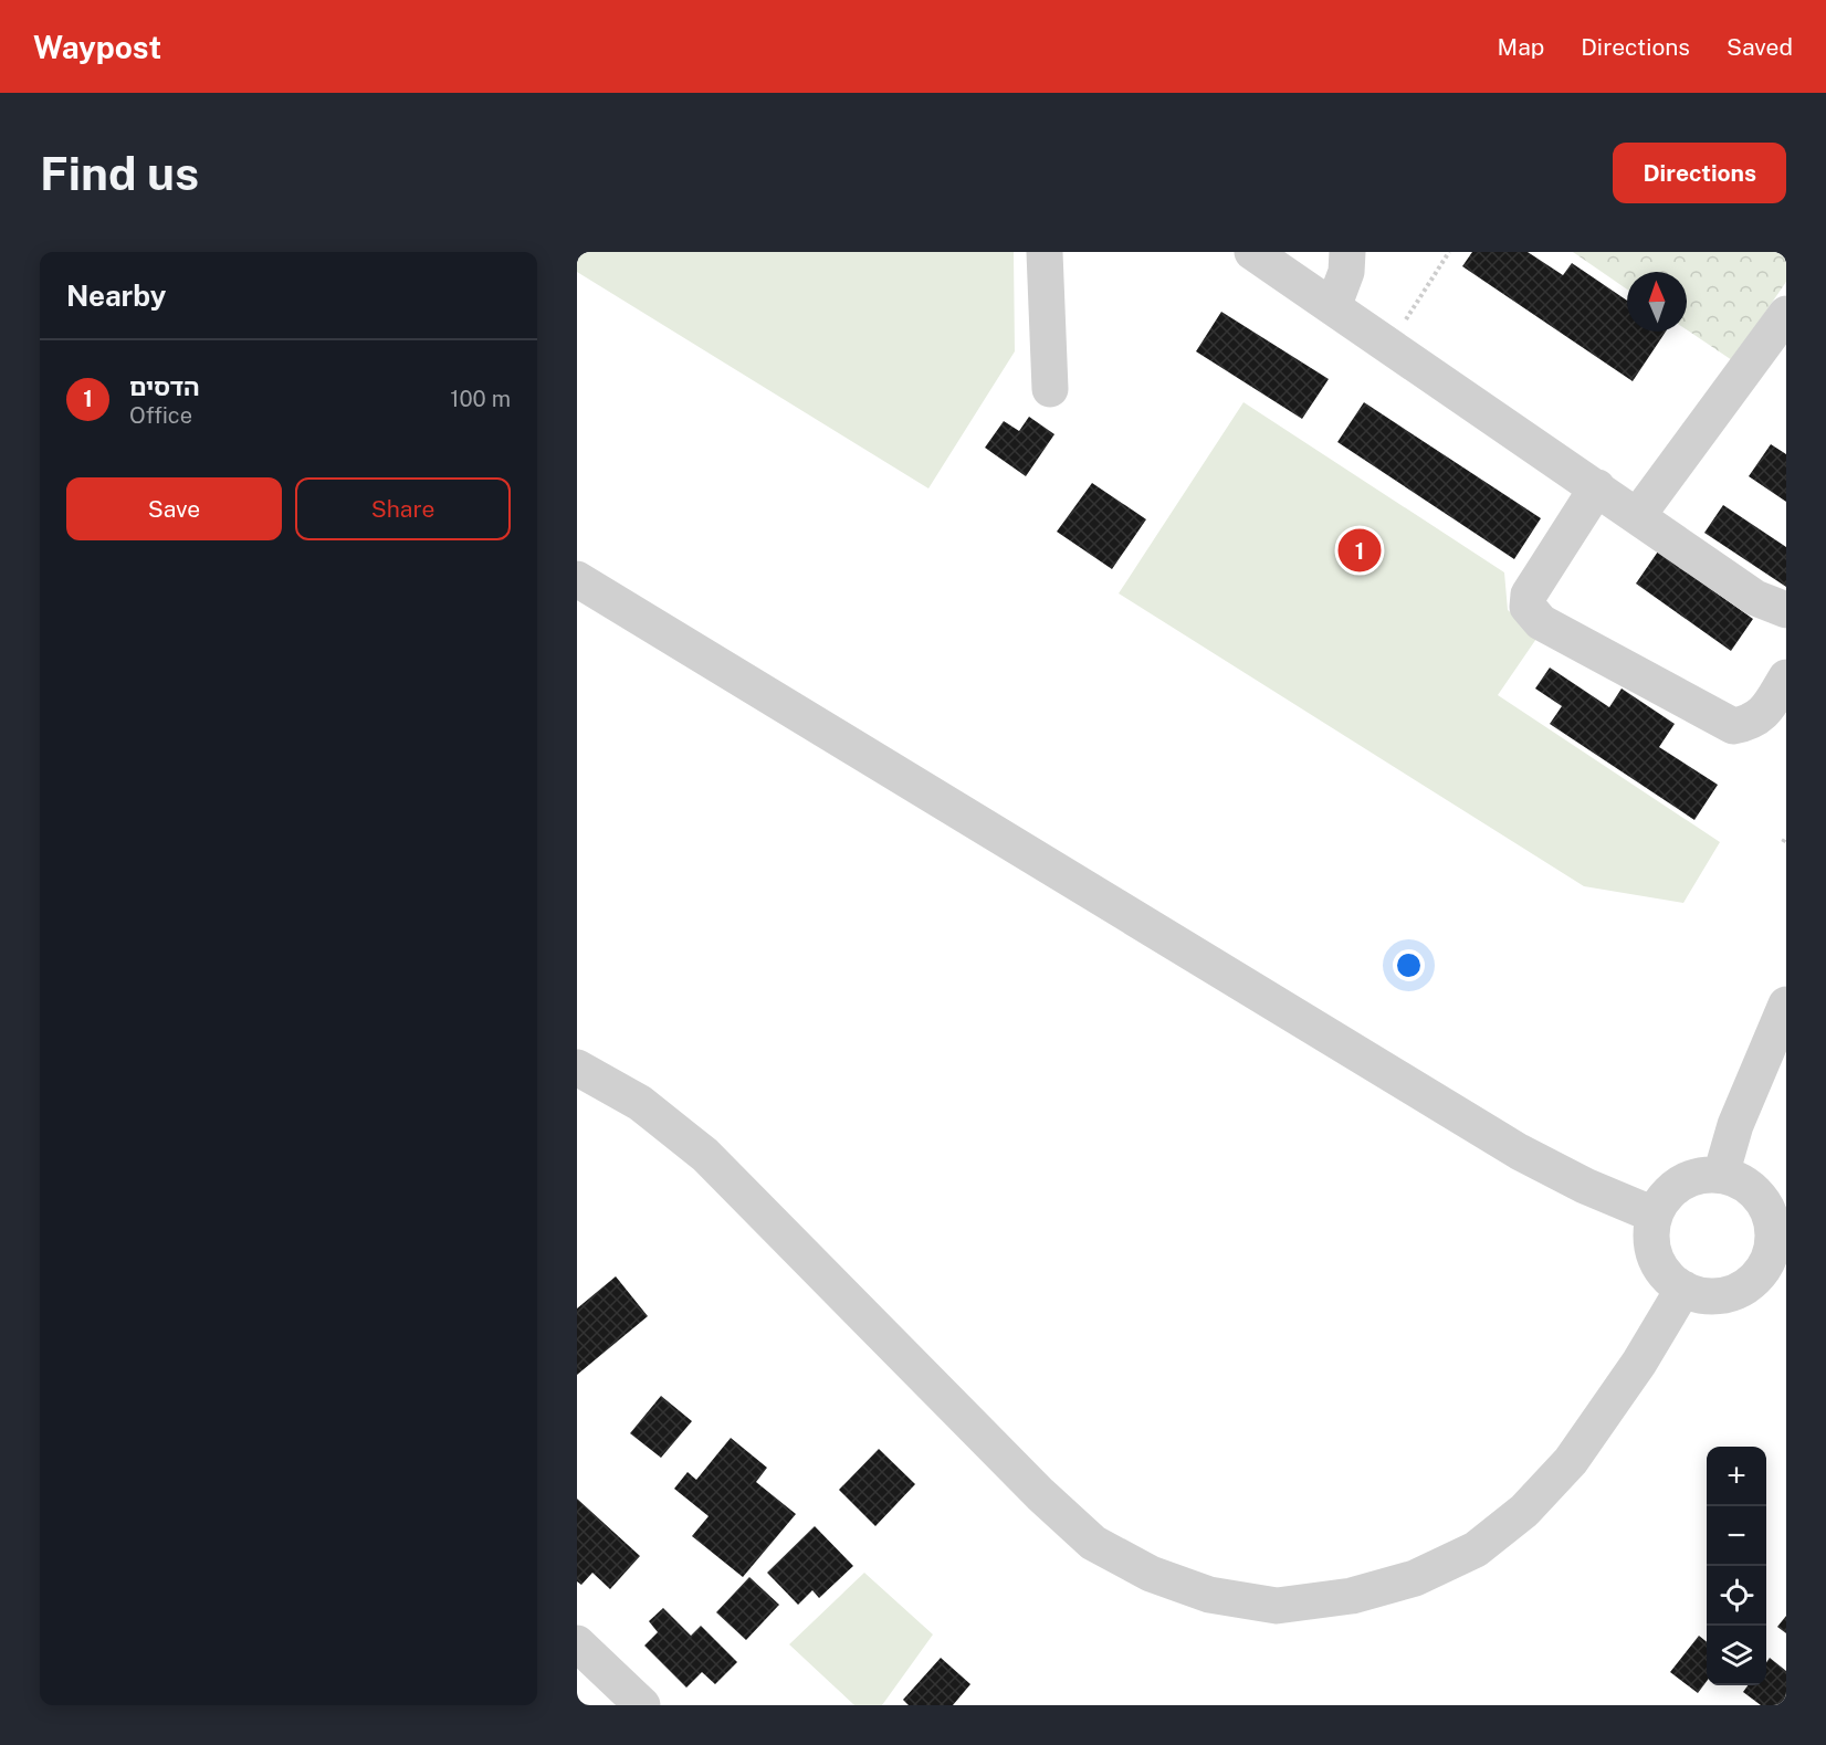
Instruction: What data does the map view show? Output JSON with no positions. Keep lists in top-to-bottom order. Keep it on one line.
{"north":"top","page":{"header":"Waypost","nav":["Map","Directions","Saved"],"buttons":["Directions",["Save","Share"]],"title":"Find us","heading":"Nearby","list":[{"mark":"1","name":"הדסים","note":"Office","value":"100 m"}],"pins":"1","map_buttons":["+","−"]}}
